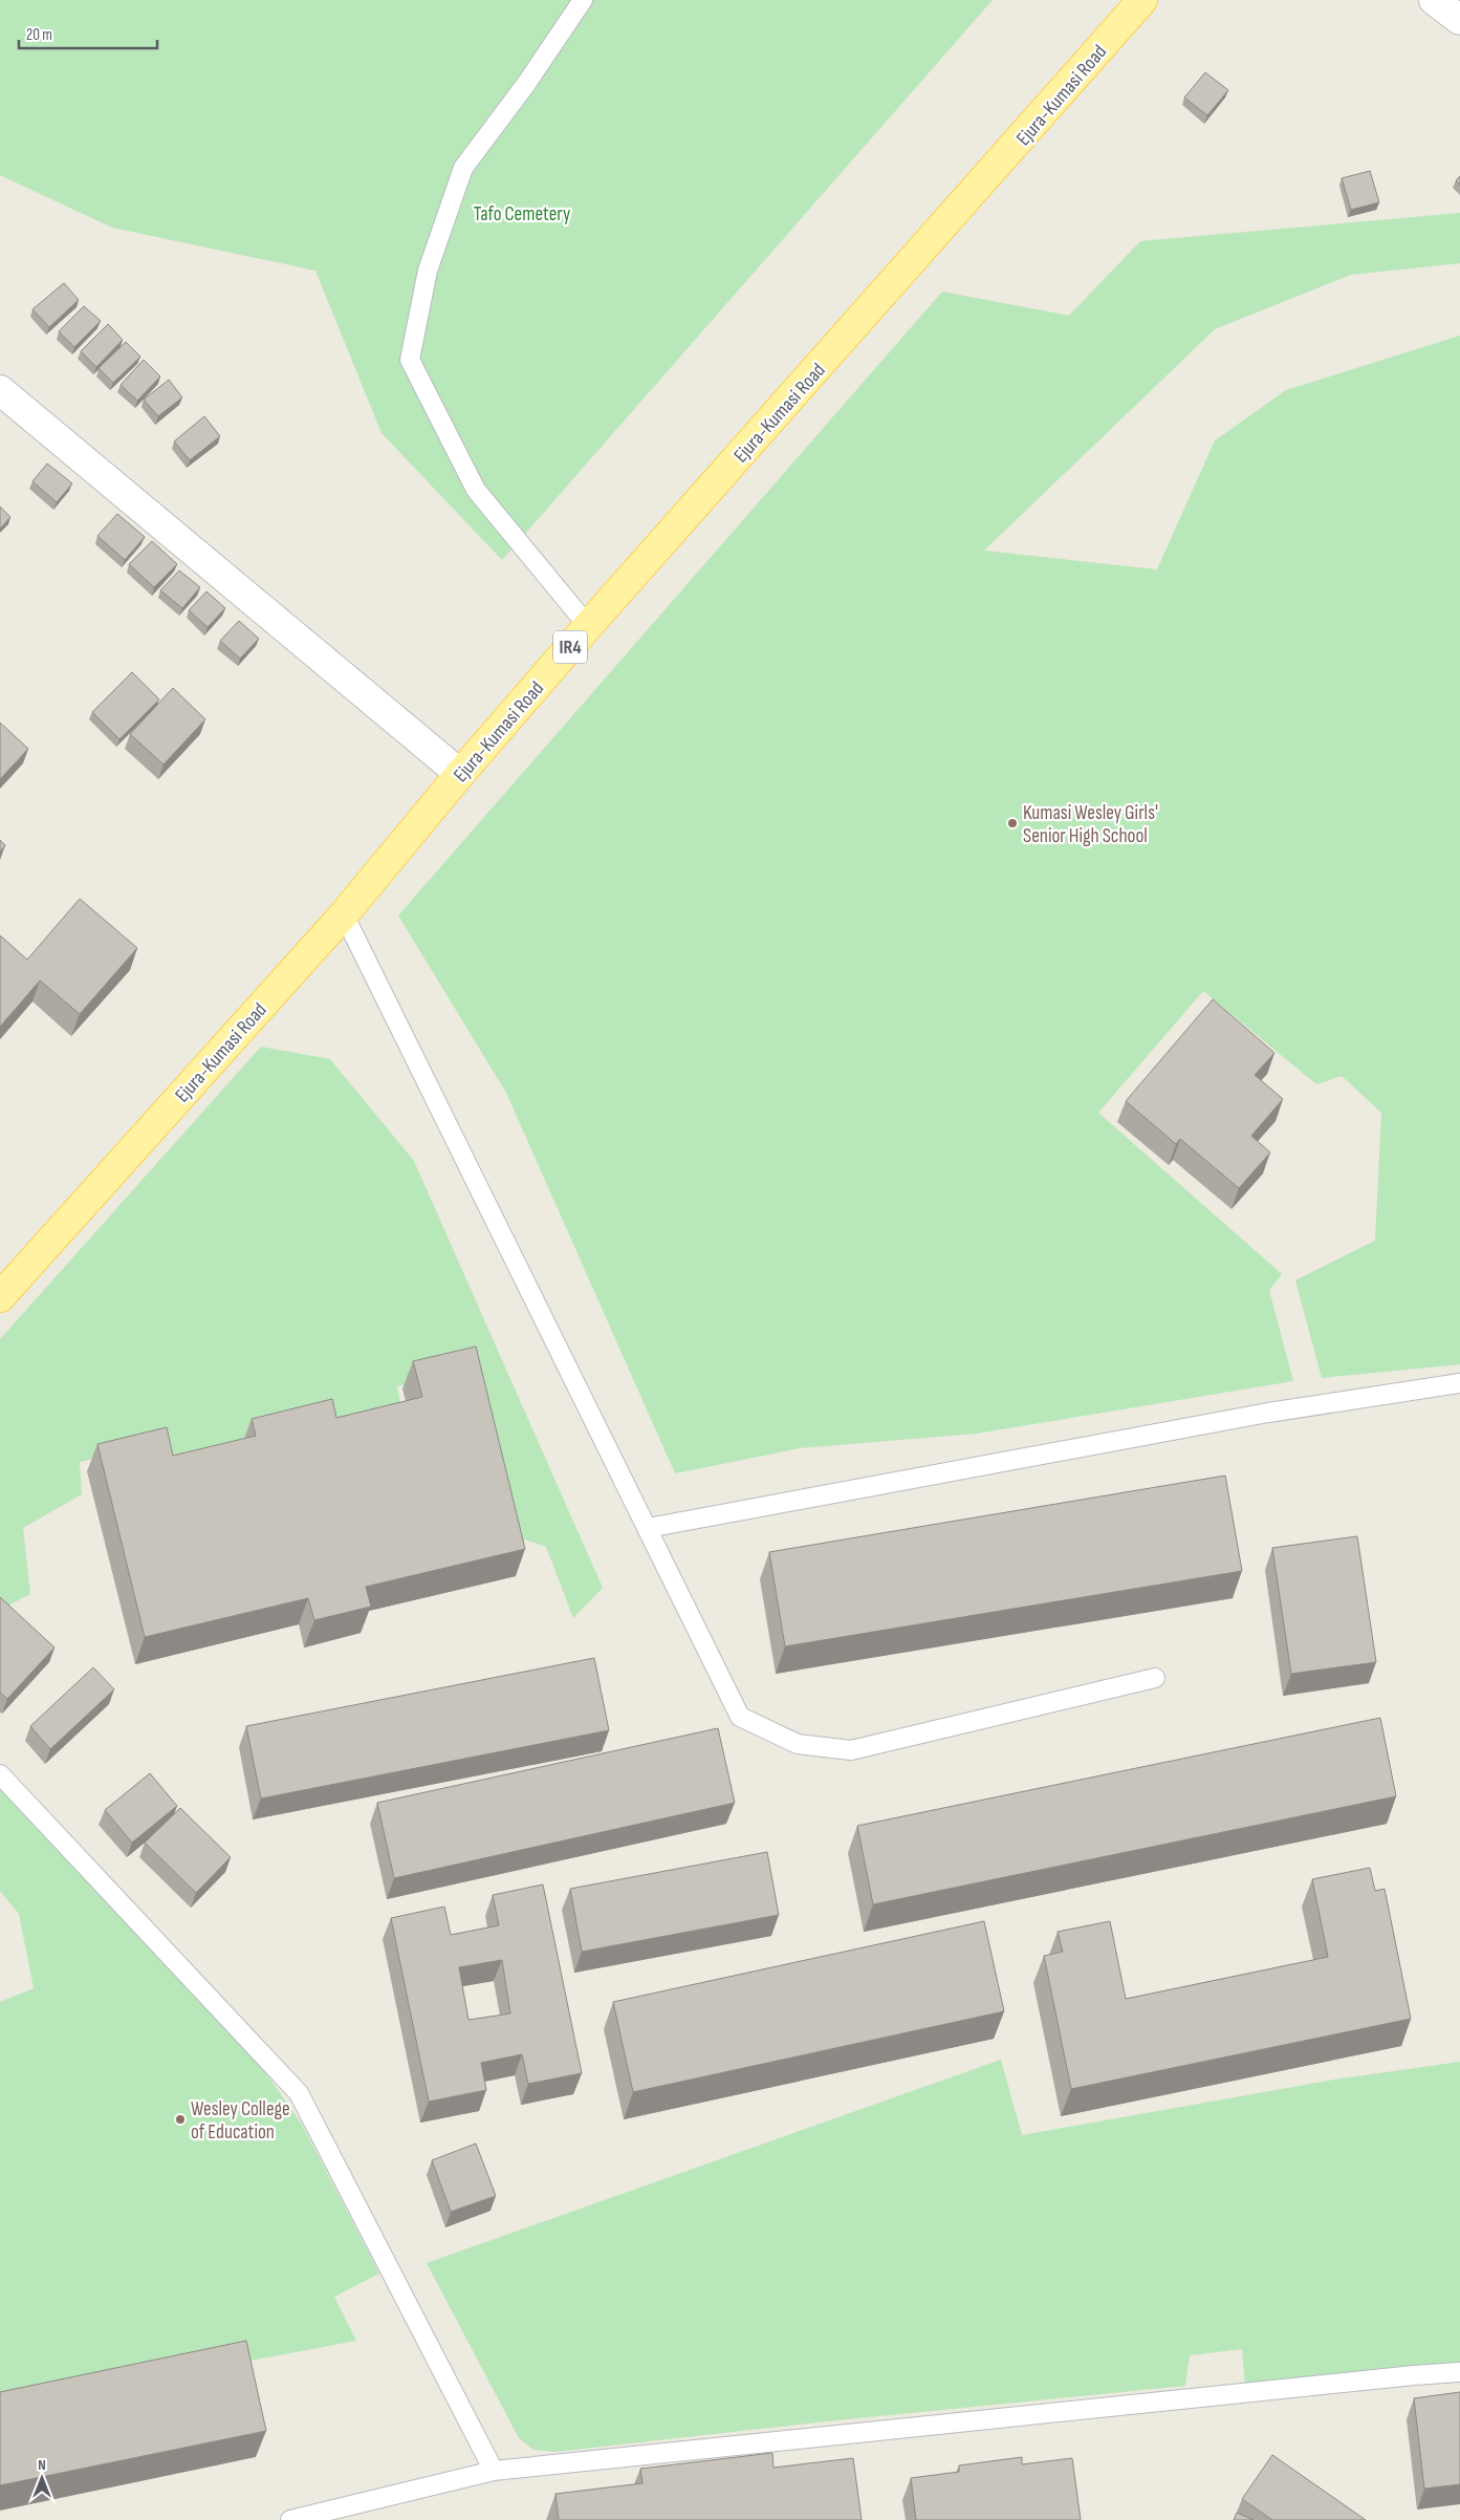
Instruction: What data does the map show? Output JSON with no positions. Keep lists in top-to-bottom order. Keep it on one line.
{"streets":{"main road":["Ejura-Kumasi Road","IR4"]},"parks":["Tafo Cemetery"],"places":["Kumasi Wesley Girls' Senior High School","Wesley College of Education"],"scale_bar":"20 m","north":"top"}
